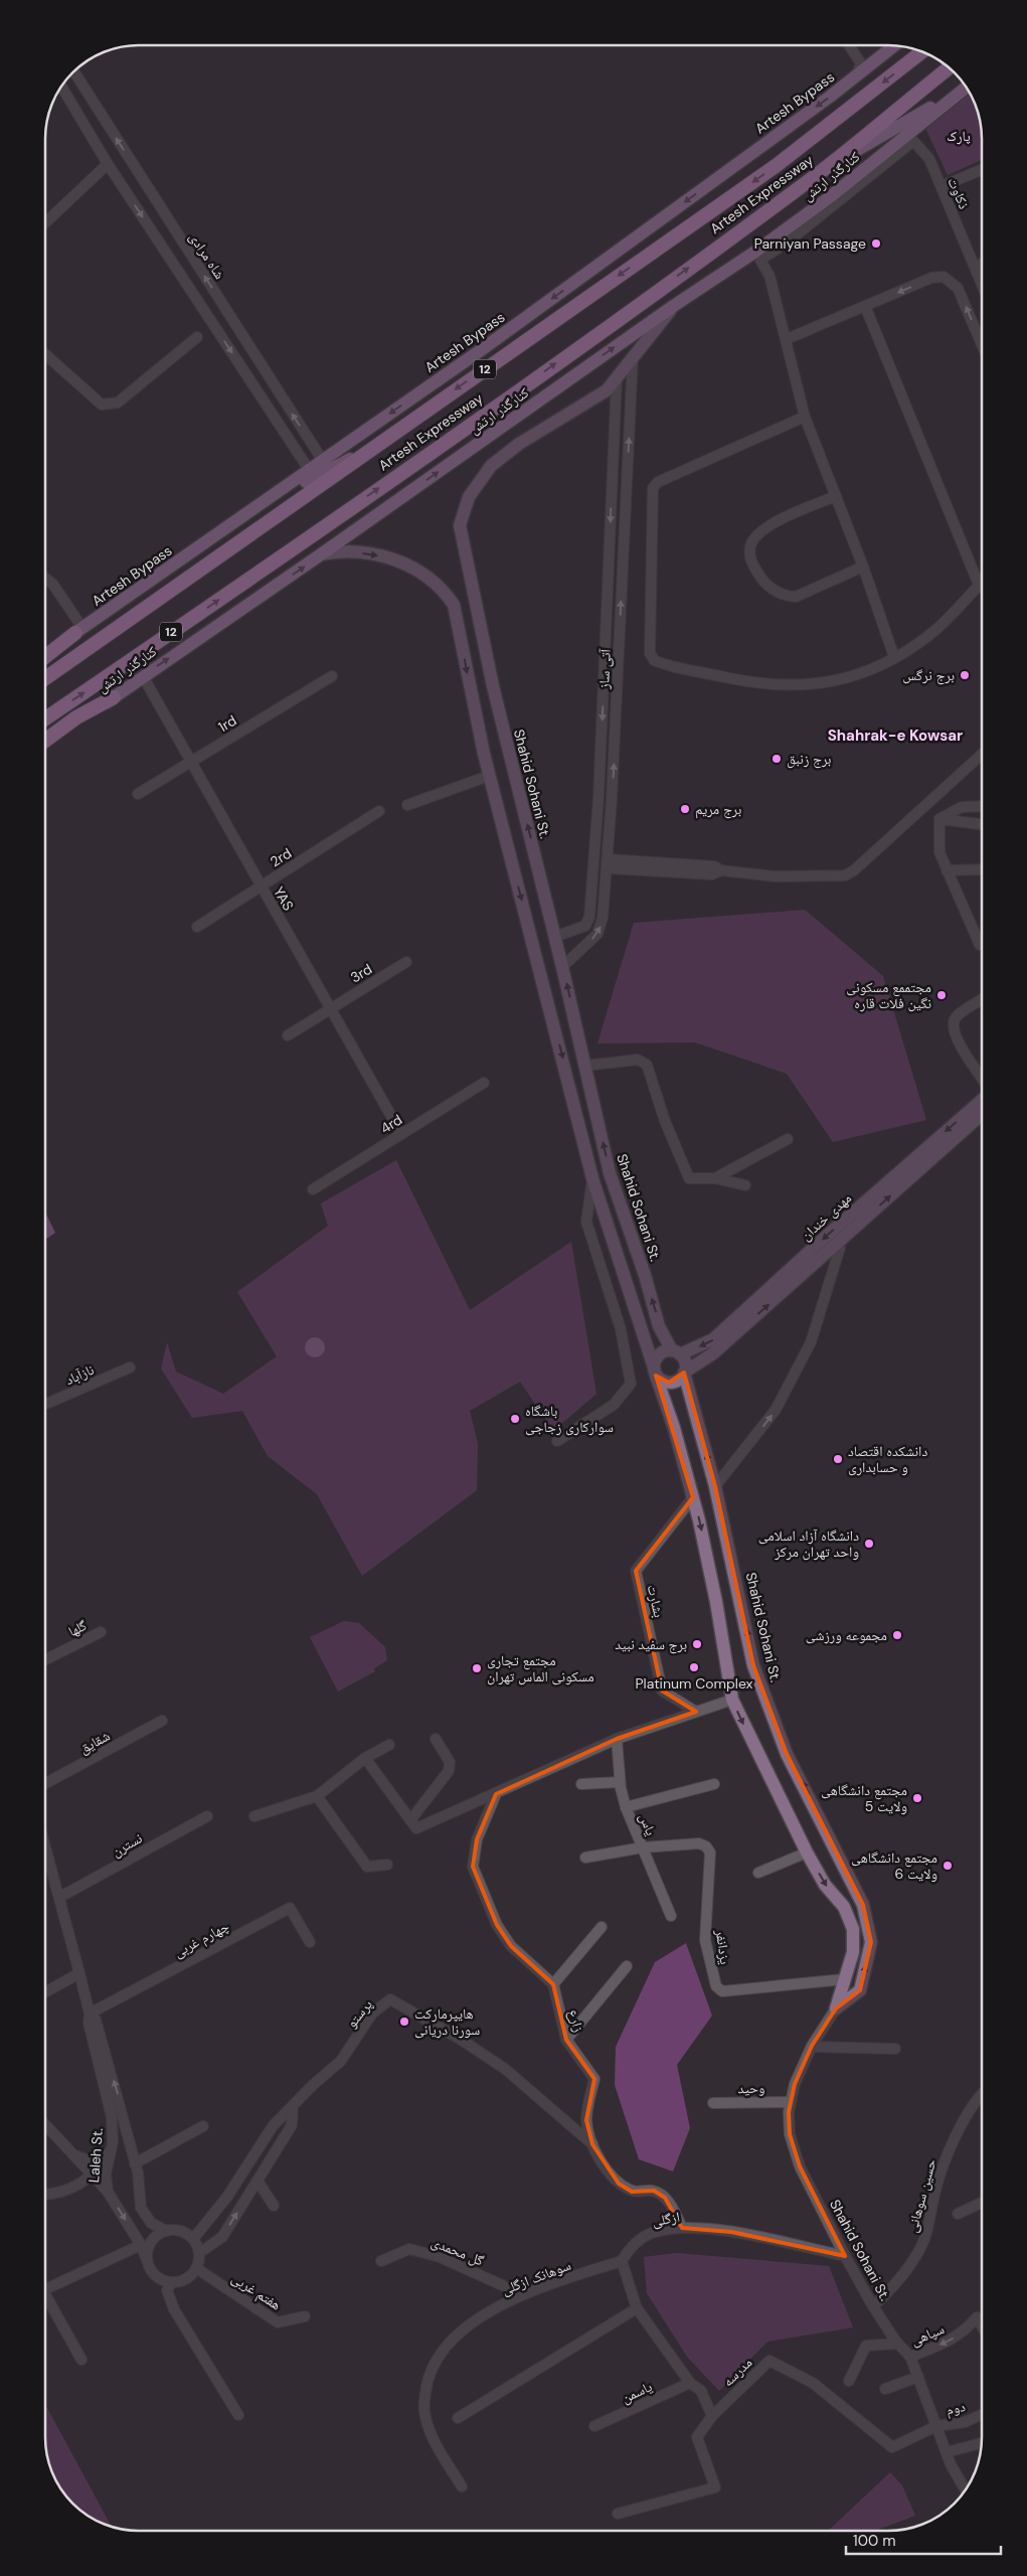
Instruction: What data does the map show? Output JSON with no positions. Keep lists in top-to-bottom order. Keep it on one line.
{"streets":{"highway":["Artesh Expressway","12"],"main road":["Artesh Bypass","کنارگذر ارتش","Shahid Sohani St.","مهدی خندان"],"street":["ذکاوت","شاه مرادی","آتی ساز","1rd","2rd","YAS","3rd","4rd","نازآباد","بشارت","گلها","شقایق","یاس","نسترن","چهارم غربی","یزدانفر","پرستو","زارع","وحید","Laleh St.","حسین سوهانی","ازگلی","گل محمدی","سوهانک ازگلی","هفتم غربی","سپاهی","مدرسه","یاسمن","دوم"]},"crossings":[["Artesh Bypass","شاه مرادی"],["کنارگذر ارتش","ذکاوت"],["کنارگذر ارتش","Shahid Sohani St."],["کنارگذر ارتش","YAS"],["آتی ساز","Shahid Sohani St."],["1rd","YAS"],["Shahid Sohani St.","مهدی خندان"],["Shahid Sohani St.","بشارت"],["Shahid Sohani St.","یزدانفر"],["Shahid Sohani St.","وحید"],["Shahid Sohani St.","حسین سوهانی"],["Shahid Sohani St.","ازگلی"],["Shahid Sohani St.","سپاهی"],["Shahid Sohani St.","مدرسه"],["Shahid Sohani St.","دوم"],["2rd","YAS"],["YAS","3rd"],["YAS","4rd"],["یاس","یزدانفر"],["نسترن","Laleh St."],["چهارم غربی","Laleh St."],["پرستو","زارع"],["پرستو","Laleh St."],["پرستو","هفتم غربی"],["زارع","ازگلی"],["Laleh St.","هفتم غربی"],["ازگلی","سوهانک ازگلی"],["گل محمدی","سوهانک ازگلی"],["مدرسه","دوم"]],"one_way":["Artesh Bypass","کنارگذر ارتش","سپاهی"],"districts":["Shahrak-e Kowsar"],"parks":["پارک"],"places":["Parniyan Passage","برج نرگس","برج زنبق","برج مریم","مجتممع مسکونی نگین فلات قاره","باشگاه سواركاری زجاجی","دانشکده اقتصاد و حسابداری","دانشگاه آزاد اسلامی واحد تهران مرکز","مجموعه ورزشی","برج سفید نبید","Platinum Complex","مجتمع تجاری مسکونی الماس تهران","مجتمع دانشگاهی ولایت 5","مجتمع دانشگاهی ولایت 6","هایپرمارکت سورنا دریانی"],"scale_bar":"100 m"}
